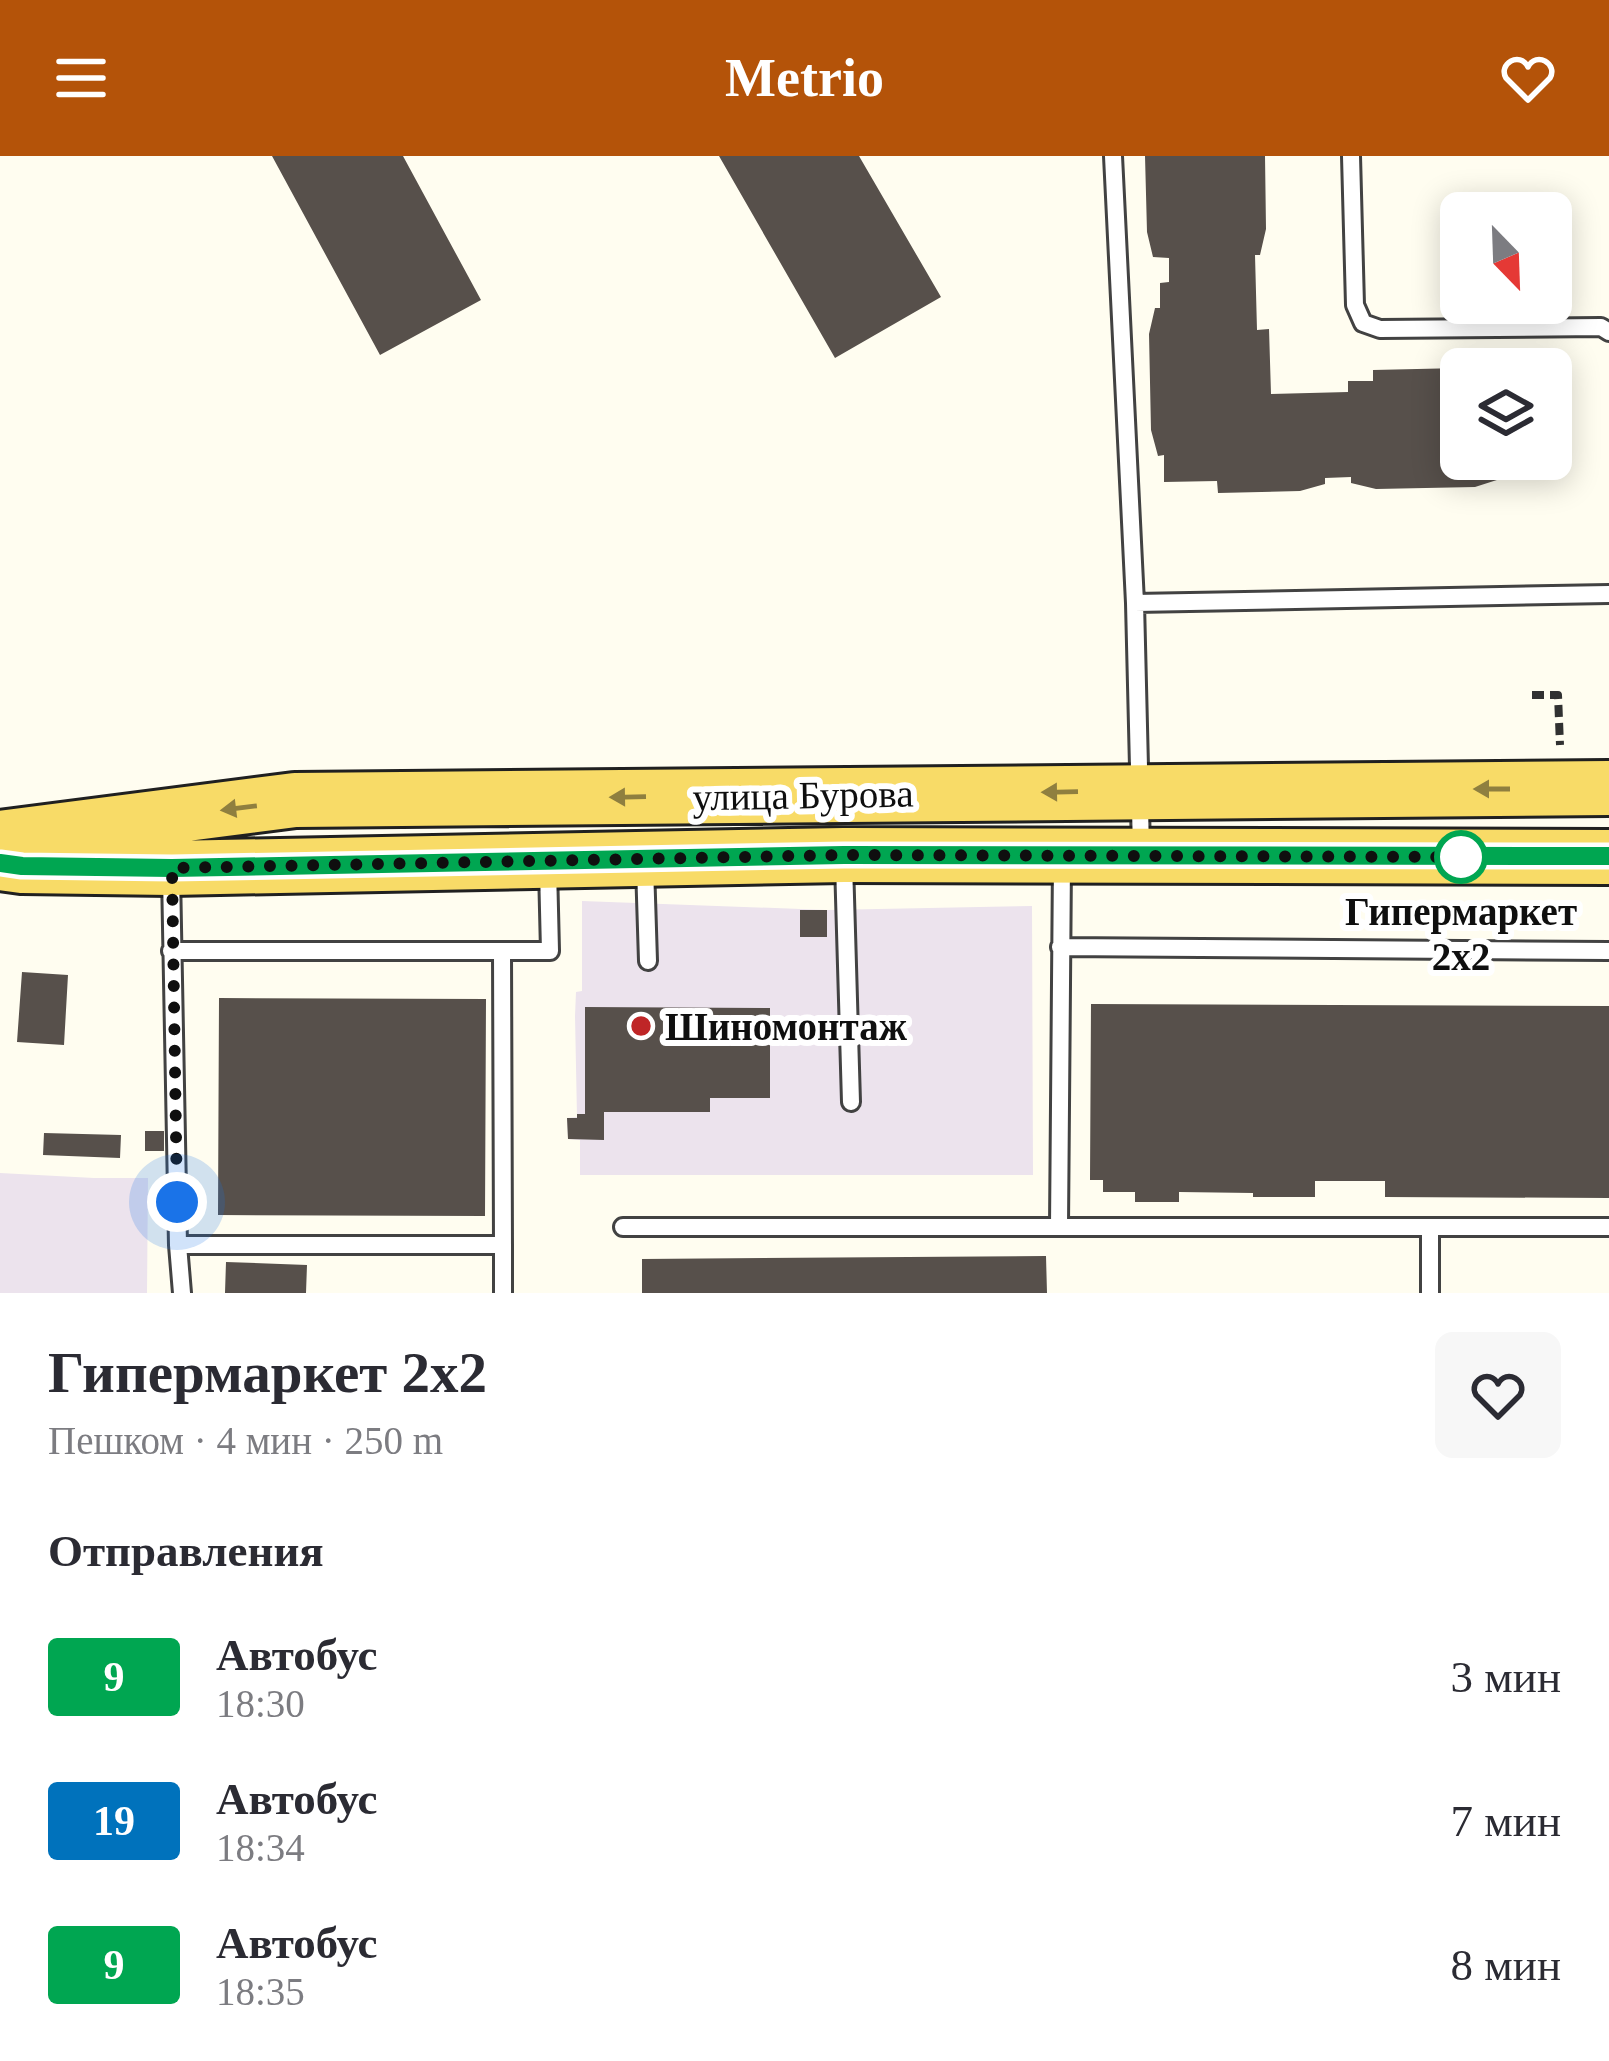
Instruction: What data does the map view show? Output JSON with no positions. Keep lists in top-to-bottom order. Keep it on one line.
{"streets":{"main road":["улица Бурова"]},"places":["Гипермаркет 2х2","Шиномонтаж"],"lines":["bus line 9"],"north":"bottom right","page":{"header":"Metrio","heading":[["Гипермаркет 2х2","Пешком · 4 мин · 250 m"],"Отправления"],"list":[{"mark":"9","name":"Автобус","note":"18:30","value":"3 мин"},{"mark":"19","name":"Автобус","note":"18:34","value":"7 мин"},{"mark":"9","name":"Автобус","note":"18:35","value":"8 мин"}]}}
